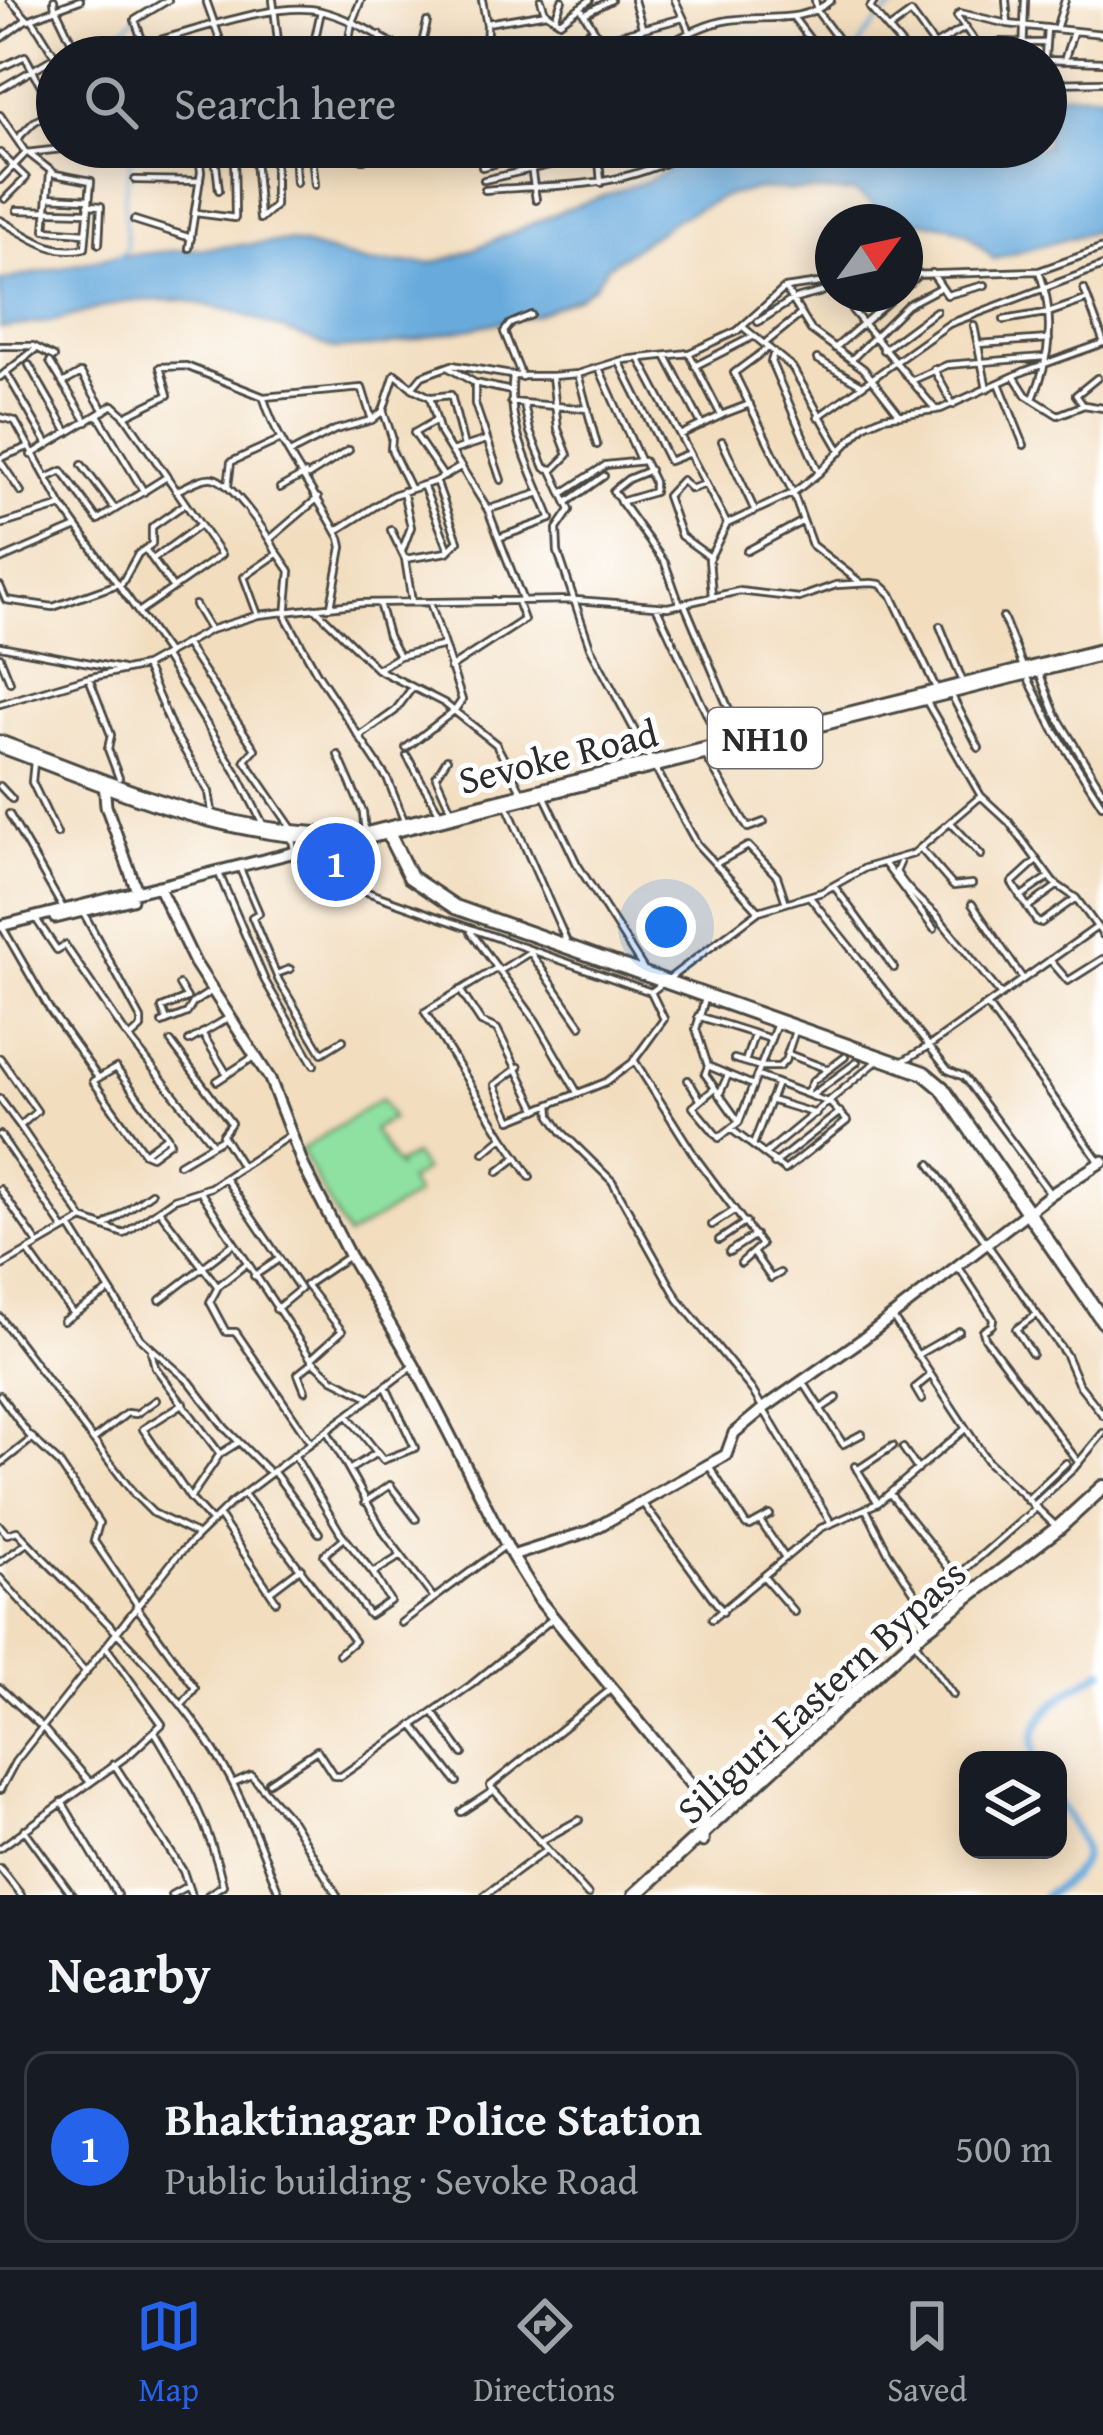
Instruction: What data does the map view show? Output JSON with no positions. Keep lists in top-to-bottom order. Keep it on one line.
{"streets":{"highway":["NH10","Sevoke Road"],"main road":["Siliguri Eastern Bypass"]},"crossings":[["NH10","Sevoke Road"]],"north":"top right","page":{"search":"Search here","pins":"1","heading":"Nearby","list":[{"mark":"1","name":"Bhaktinagar Police Station","note":"Public building · Sevoke Road","value":"500 m"}],"nav":["Map","Directions","Saved"]}}
